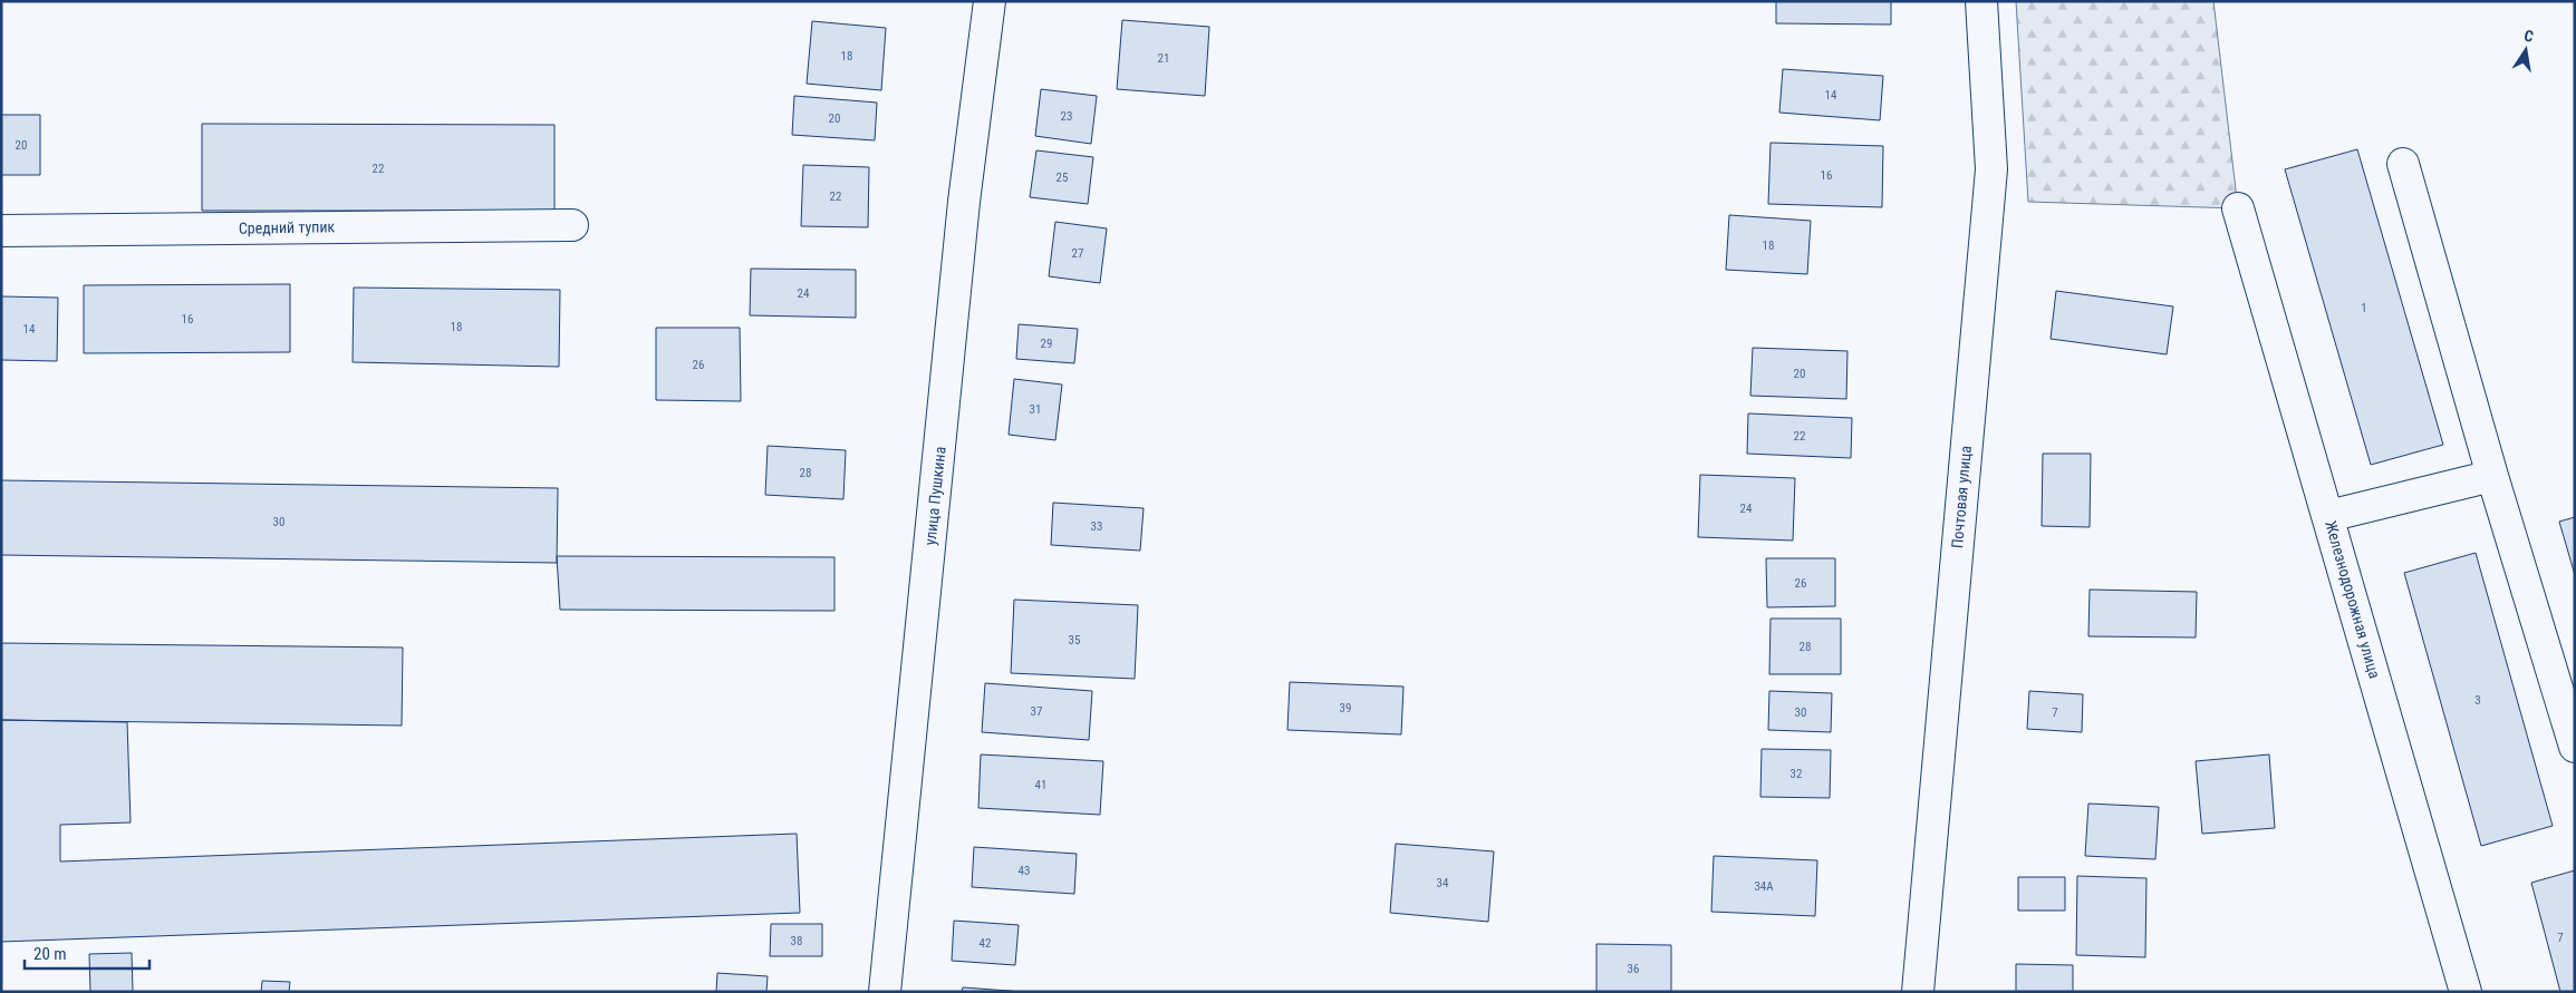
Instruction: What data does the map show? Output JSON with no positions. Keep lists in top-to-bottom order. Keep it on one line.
{"streets":{"street":["Средний тупик","улица Пушкина","Почтовая улица","Железнодорожная улица"]},"house_numbers":["18","21","14","23","20","20","22","16","25","22","18","27","24","1","16","18","14","29","26","20","31","22","28","24","30","33","26","35","28","3","39","37","30","7","32","41","43","34","34А","7","38","42","36"],"scale_bar":"20 m","north":"top"}
